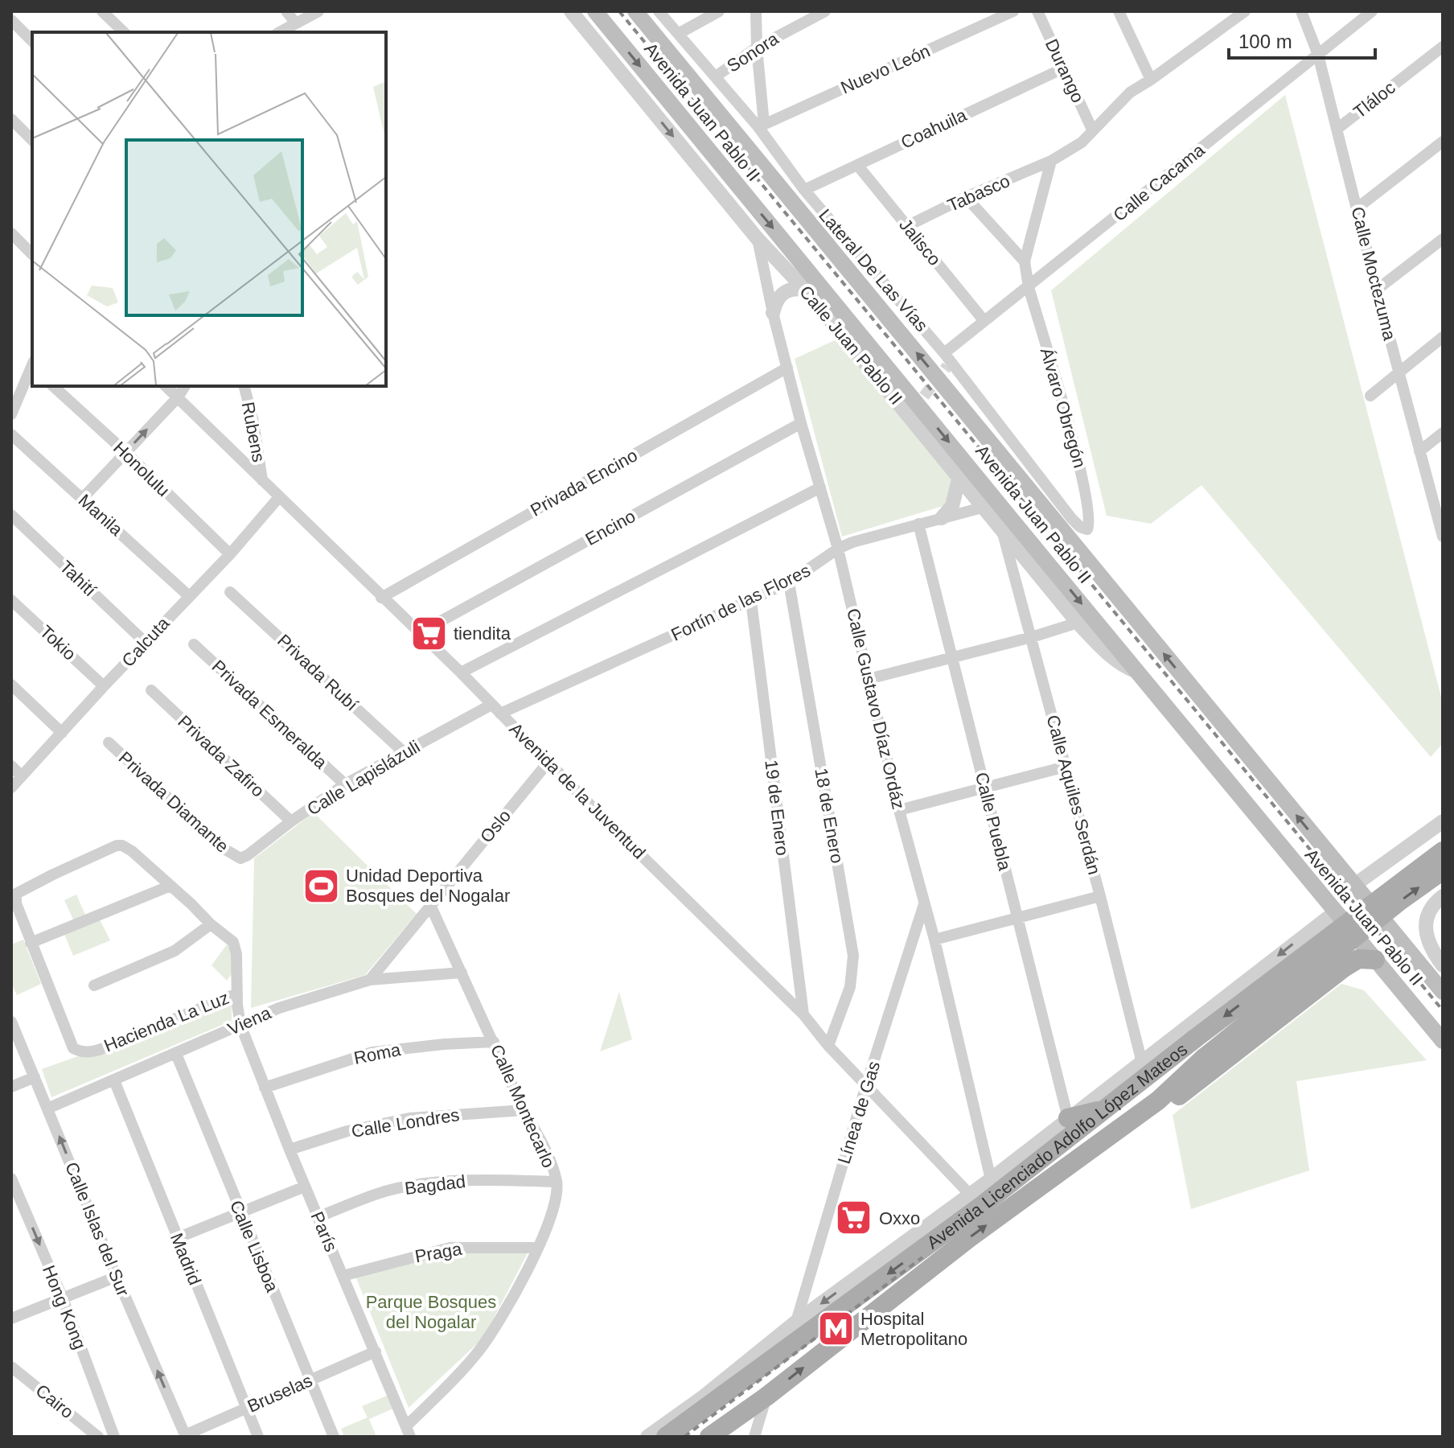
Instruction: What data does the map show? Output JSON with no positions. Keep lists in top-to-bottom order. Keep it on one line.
{"streets":{"main road":["Avenida Juan Pablo II","Avenida Licenciado Adolfo López Mateos"],"street":["Sonora","Nuevo León","Durango","Tláloc","Coahuila","Calle Cacama","Tabasco","Jalisco","Lateral De Las Vías","Calle Moctezuma","Calle Juan Pablo II","Álvaro Obregón","Rubens","Honolulu","Privada Encino","Manila","Encino","Tahití","Fortín de las Flores","Calcuta","Tokio","Privada Rubí","Calle Gustavo Díaz Ordáz","Privada Esmeralda","Privada Zafiro","Calle Lapislázuli","Avenida de la Juventud","Calle Aquiles Serdán","Privada Diamante","19 de Enero","18 de Enero","Calle Puebla","Oslo","Viena","Hacienda La Luz","Roma","Calle Montecarlo","Línea de Gas","Calle Londres","Bagdad","Calle Islas del Sur","París","Calle Lisboa","Praga","Madrid","Hong Kong","Bruselas","Cairo"]},"crossings":[["Sonora","Lateral De Las Vías"],["Nuevo León","Lateral De Las Vías"],["Durango","Coahuila"],["Durango","Tabasco"],["Tláloc","Calle Moctezuma"],["Avenida Juan Pablo II","Calle Juan Pablo II"],["Coahuila","Jalisco"],["Coahuila","Lateral De Las Vías"],["Calle Cacama","Jalisco"],["Calle Cacama","Lateral De Las Vías"],["Calle Cacama","Calle Moctezuma"],["Calle Cacama","Álvaro Obregón"],["Tabasco","Jalisco"],["Lateral De Las Vías","Álvaro Obregón"],["Calle Juan Pablo II","Fortín de las Flores"],["Calle Juan Pablo II","Calle Gustavo Díaz Ordáz"],["Calle Juan Pablo II","Calle Aquiles Serdán"],["Rubens","Avenida de la Juventud"],["Honolulu","Calcuta"],["Privada Encino","Calle Gustavo Díaz Ordáz"],["Privada Encino","Avenida de la Juventud"],["Manila","Calcuta"],["Encino","Calle Gustavo Díaz Ordáz"],["Encino","Avenida de la Juventud"],["Tahití","Calcuta"],["Fortín de las Flores","Calle Gustavo Díaz Ordáz"],["Fortín de las Flores","Avenida de la Juventud"],["Fortín de las Flores","19 de Enero"],["Fortín de las Flores","18 de Enero"],["Fortín de las Flores","Calle Puebla"],["Calcuta","Tokio"],["Calcuta","Avenida de la Juventud"],["Privada Rubí","Calle Lapislázuli"],["Calle Gustavo Díaz Ordáz","Línea de Gas"],["Privada Esmeralda","Calle Lapislázuli"],["Privada Zafiro","Calle Lapislázuli"],["Calle Lapislázuli","Avenida de la Juventud"],["Calle Lapislázuli","Privada Diamante"],["Avenida de la Juventud","19 de Enero"],["Avenida de la Juventud","18 de Enero"],["Avenida de la Juventud","Oslo"],["Avenida de la Juventud","Línea de Gas"],["Avenida de la Juventud","Avenida Licenciado Adolfo López Mateos"],["Oslo","Viena"],["Oslo","Calle Montecarlo"],["Viena","Hacienda La Luz"],["Viena","Calle Montecarlo"],["Viena","Calle Islas del Sur"],["Viena","París"],["Viena","Calle Lisboa"],["Viena","Madrid"],["Hacienda La Luz","París"],["Roma","Calle Montecarlo"],["Roma","París"],["Calle Montecarlo","Calle Londres"],["Calle Montecarlo","Bagdad"],["Calle Montecarlo","París"],["Calle Montecarlo","Praga"],["Calle Londres","París"],["Bagdad","París"],["Calle Islas del Sur","Bruselas"],["París","Praga"],["París","Bruselas"],["Calle Lisboa","Bruselas"],["Madrid","Bruselas"]],"one_way":["Calle Islas del Sur","Hong Kong"],"parks":["Parque Bosques del Nogalar"],"places":{"supermarket":["tiendita","Oxxo"],"sports":["Unidad Deportiva Bosques del Nogalar"],"metro station":["Hospital Metropolitano"]},"scale_bar":"100 m"}
